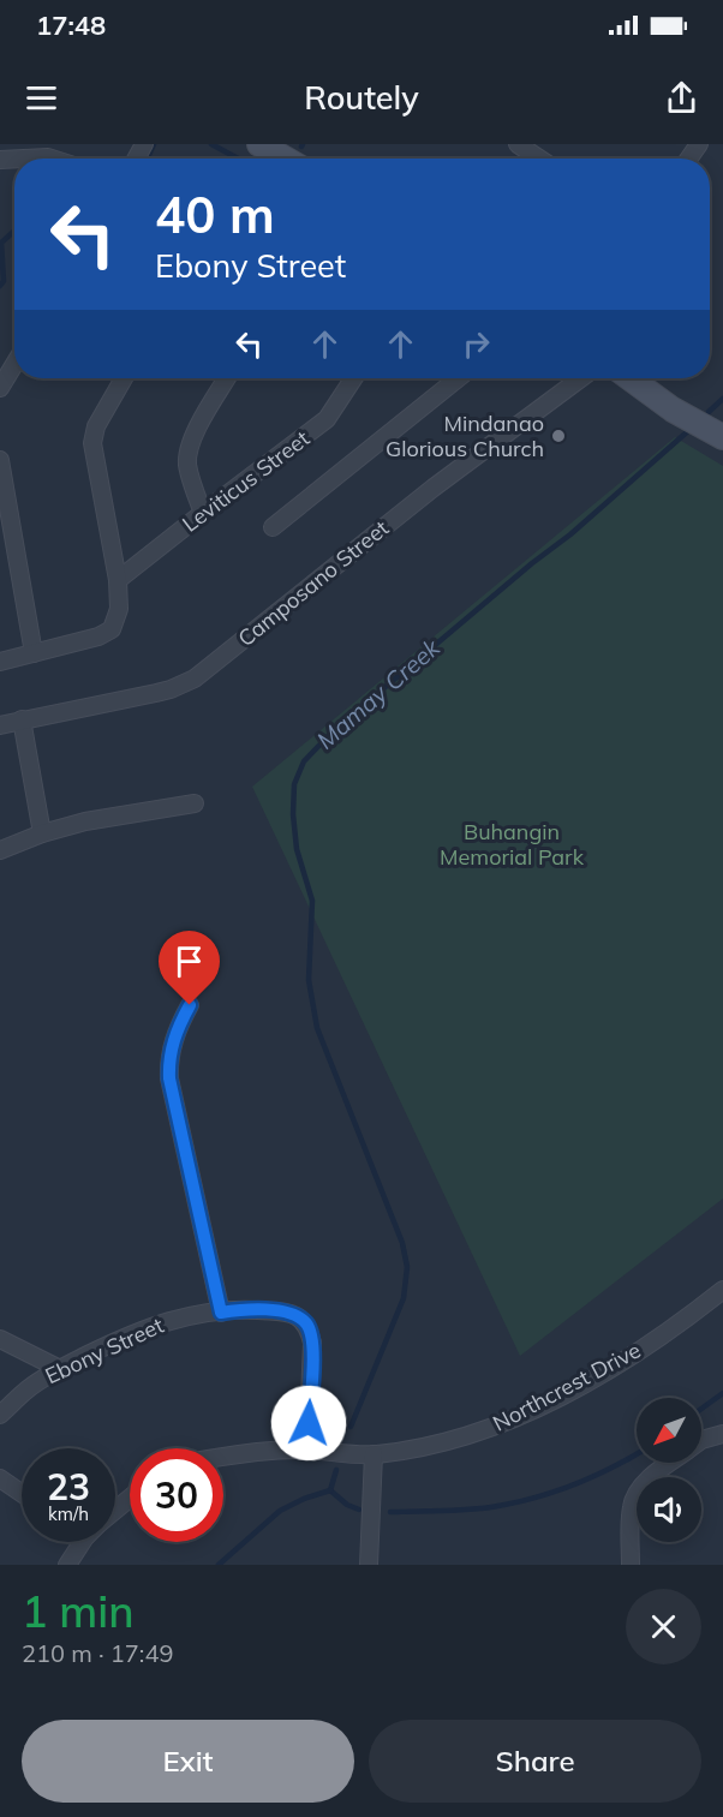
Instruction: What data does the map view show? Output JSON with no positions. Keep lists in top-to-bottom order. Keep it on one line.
{"streets":{"street":["Leviticus Street","Camposano Street","Ebony Street","Northcrest Drive"]},"crossings":[["Ebony Street","Northcrest Drive"]],"water":["Mamay Creek"],"parks":["Buhangin Memorial Park"],"places":["Mindanao Glorious Church"],"north":"bottom left","page":{"status":"17:48","header":"Routely","turn":["40 m","Ebony Street"],"speed":"23 km/h","limit":"30","heading":["1 min","210 m · 17:49"],"buttons":["Exit","Share"]}}
